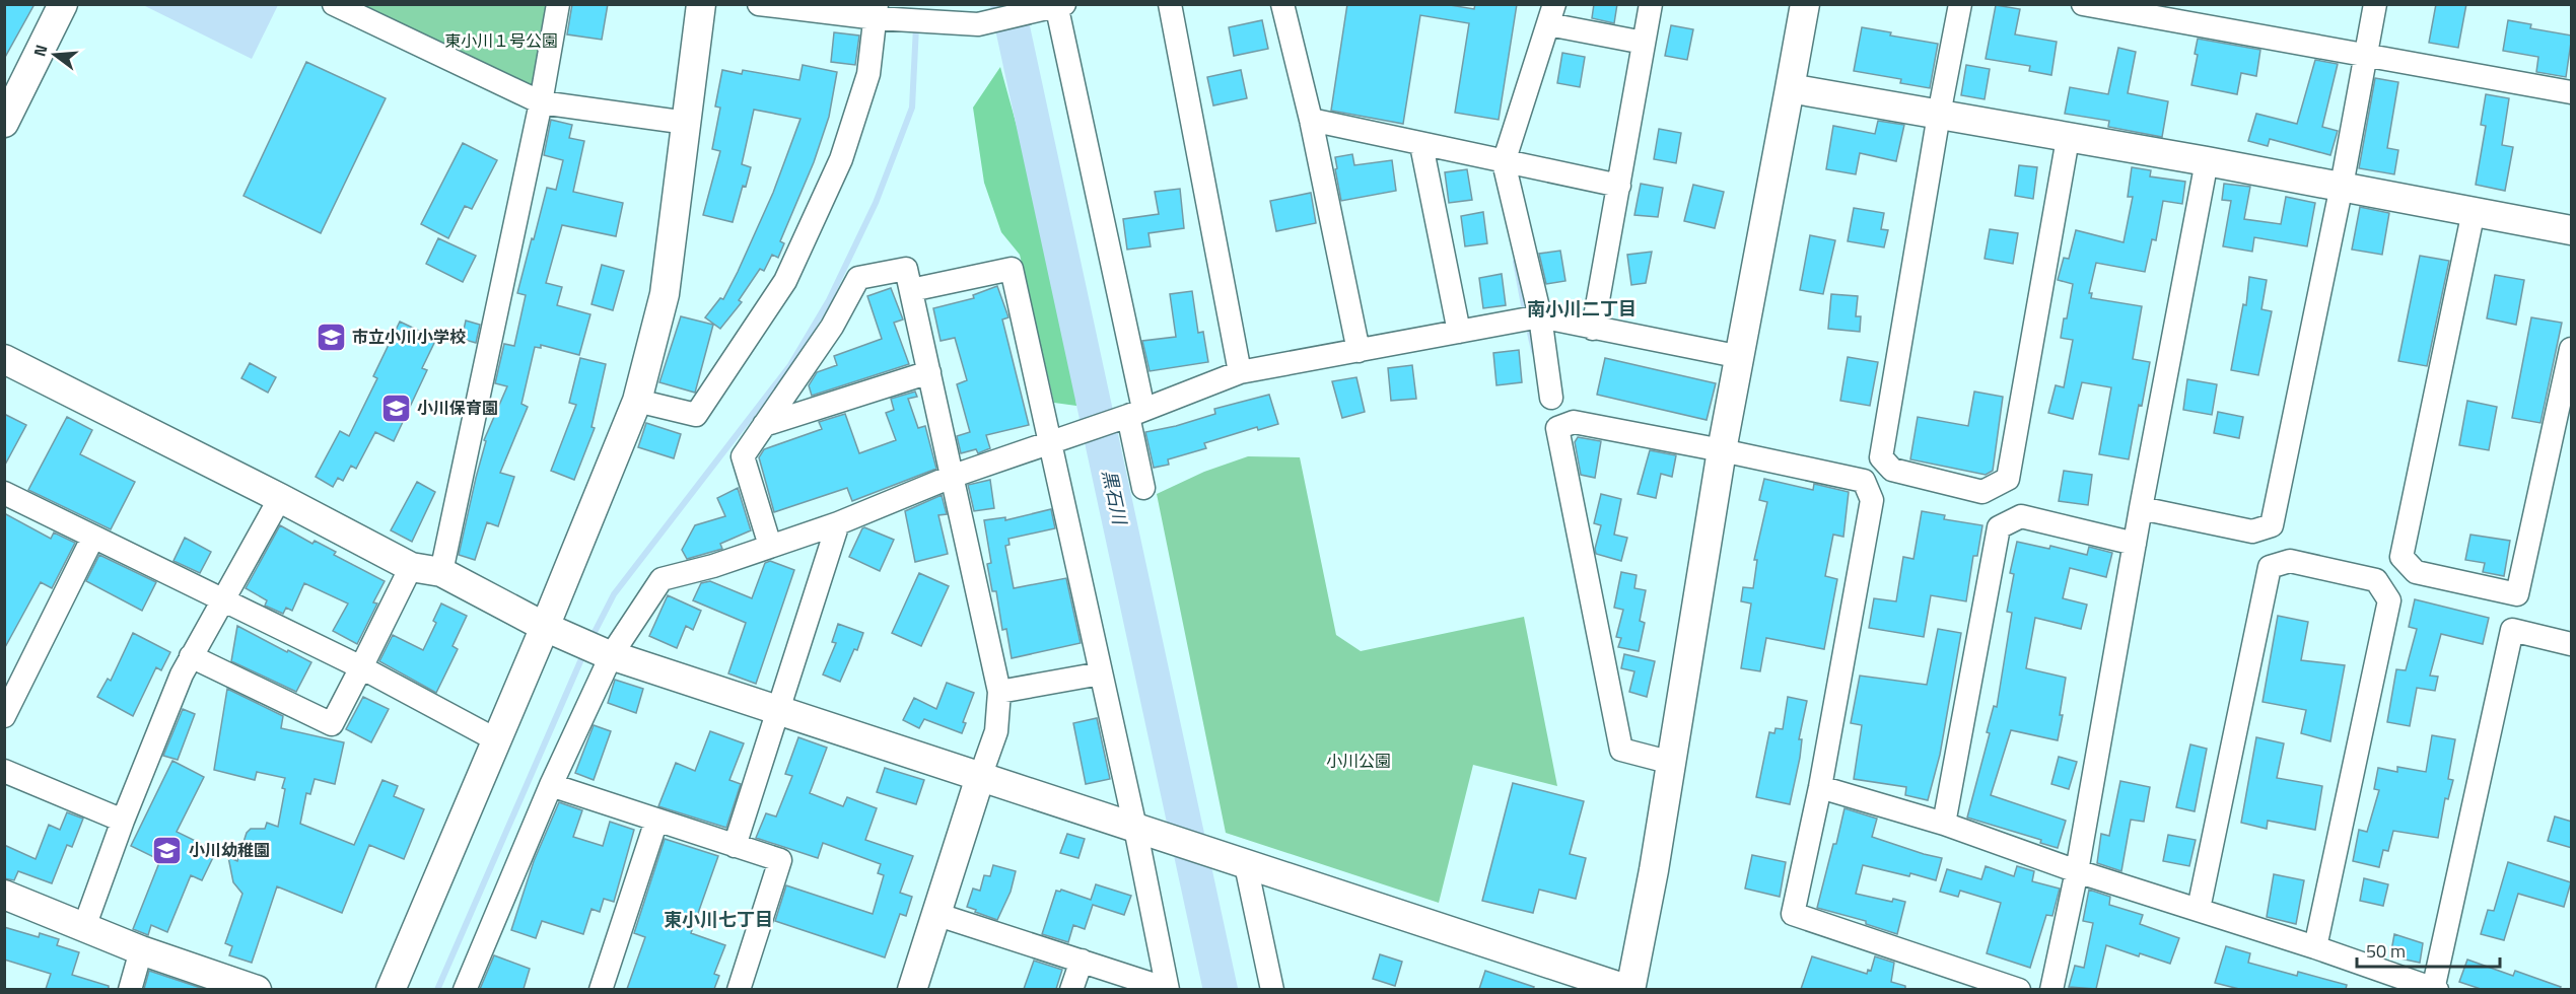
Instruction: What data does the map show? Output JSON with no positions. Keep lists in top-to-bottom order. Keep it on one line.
{"districts":["南小川二丁目","東小川七丁目"],"water":["黒石川"],"parks":["東小川１号公園","小川公園"],"places":{"school or university":["市立小川小学校","小川保育園","小川幼稚園"]},"scale_bar":"50 m","north":"left"}
